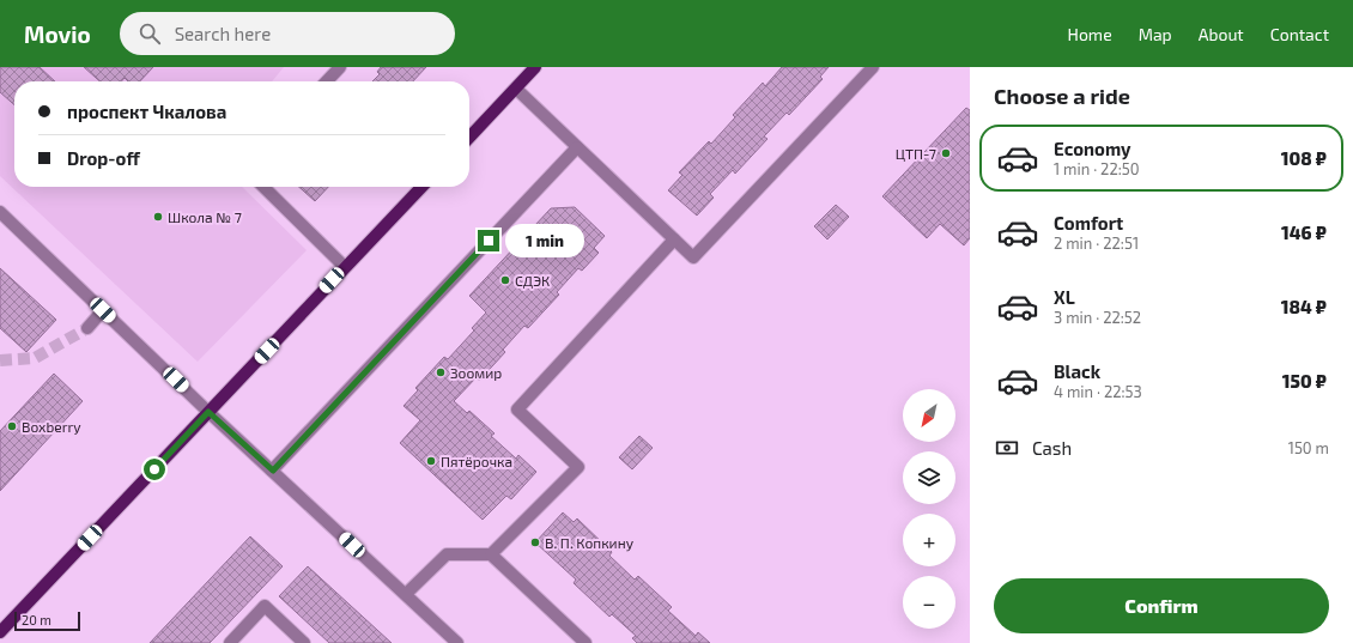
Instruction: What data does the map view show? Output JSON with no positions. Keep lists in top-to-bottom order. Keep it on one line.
{"places":["ЦТП-7","Школа № 7","СДЭК","Зоомир","Boxberry","Пятёрочка","В. П. Копкину"],"scale_bar":"20 m","north":"bottom left","page":{"header":"Movio","search":"Search here","nav":["Home","Map","About","Contact"],"heading":"Choose a ride","banner":["проспект Чкалова","Drop-off"],"list":[{"name":"Economy","note":"1 min · 22:50","value":"108 ₽"},{"name":"Comfort","note":"2 min · 22:51","value":"146 ₽"},{"name":"XL","note":"3 min · 22:52","value":"184 ₽"},{"name":"Black","note":"4 min · 22:53","value":"150 ₽"}],"bubble":"1 min","map_buttons":["+","−"],"pay":["Cash","150 m"],"buttons":"Confirm","scale":"20 m"}}
